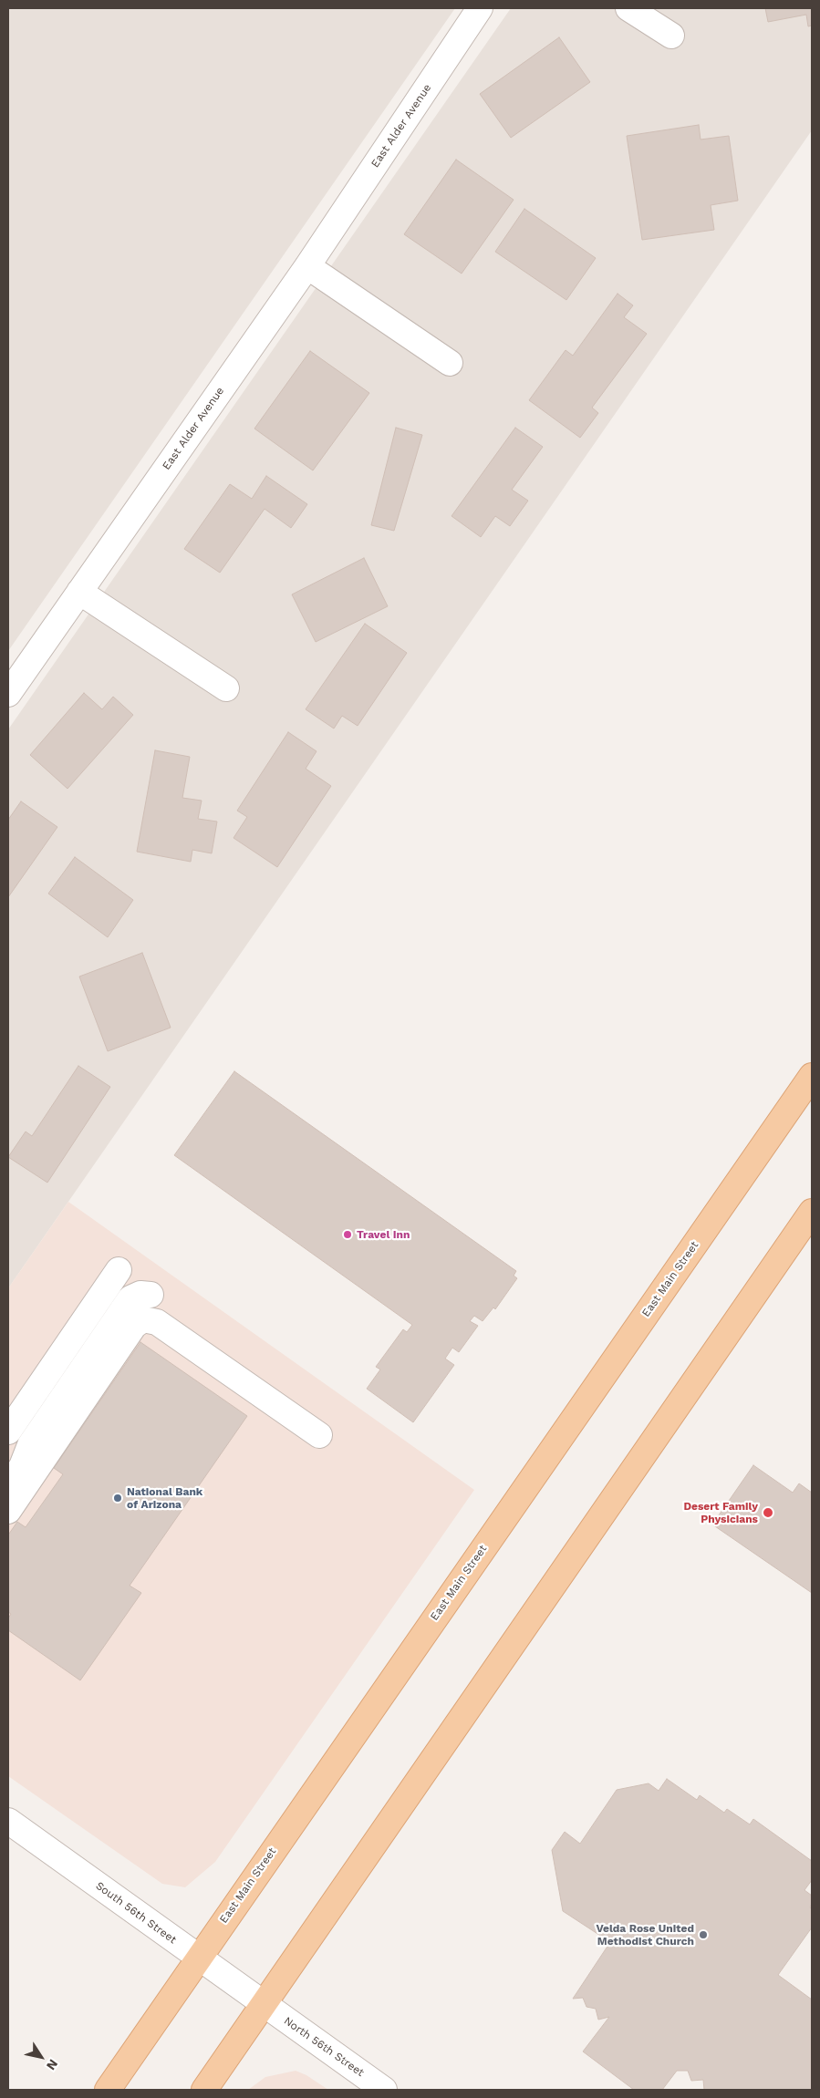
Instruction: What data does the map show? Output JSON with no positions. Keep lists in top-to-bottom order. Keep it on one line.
{"streets":{"main road":["East Main Street"],"street":["East Alder Avenue","South 56th Street","North 56th Street"]},"crossings":[["East Main Street","South 56th Street"],["South 56th Street","North 56th Street"]],"places":["Travel Inn","National Bank of Arizona","Desert Family Physicians","Velda Rose United Methodist Church"],"north":"bottom right"}
